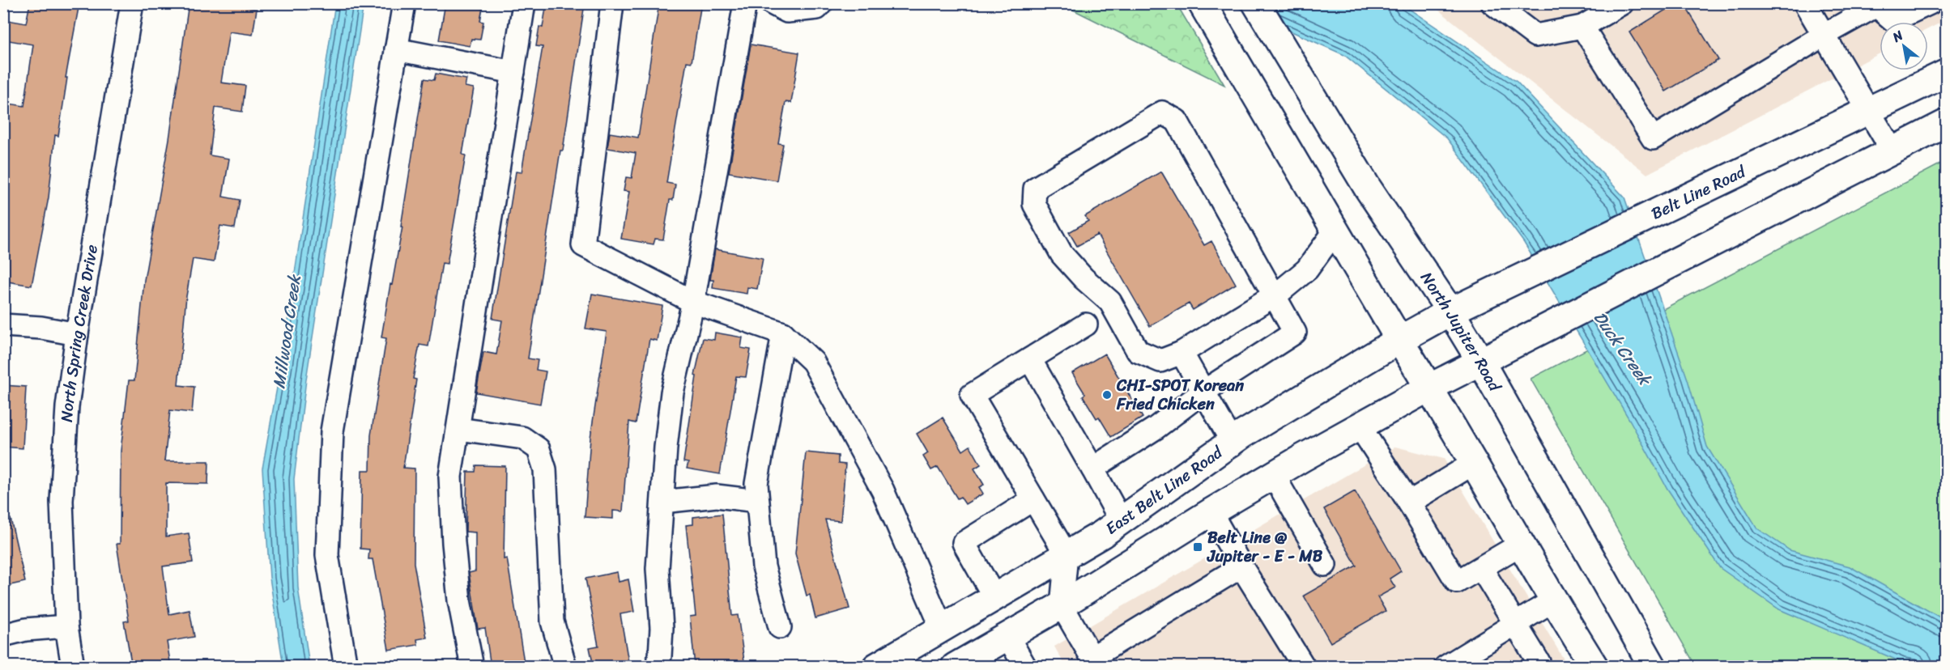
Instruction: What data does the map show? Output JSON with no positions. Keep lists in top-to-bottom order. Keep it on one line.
{"streets":{"main road":["Belt Line Road","North Jupiter Road","East Belt Line Road"],"street":["North Spring Creek Drive"]},"crossings":[["Belt Line Road","North Jupiter Road"],["Belt Line Road","East Belt Line Road"],["North Jupiter Road","East Belt Line Road"]],"water":["Millwood Creek","Duck Creek"],"places":{"other":["CHI-SPOT Korean Fried Chicken"],"transit":["Belt Line @ Jupiter - E - MB"]},"north":"top left"}
